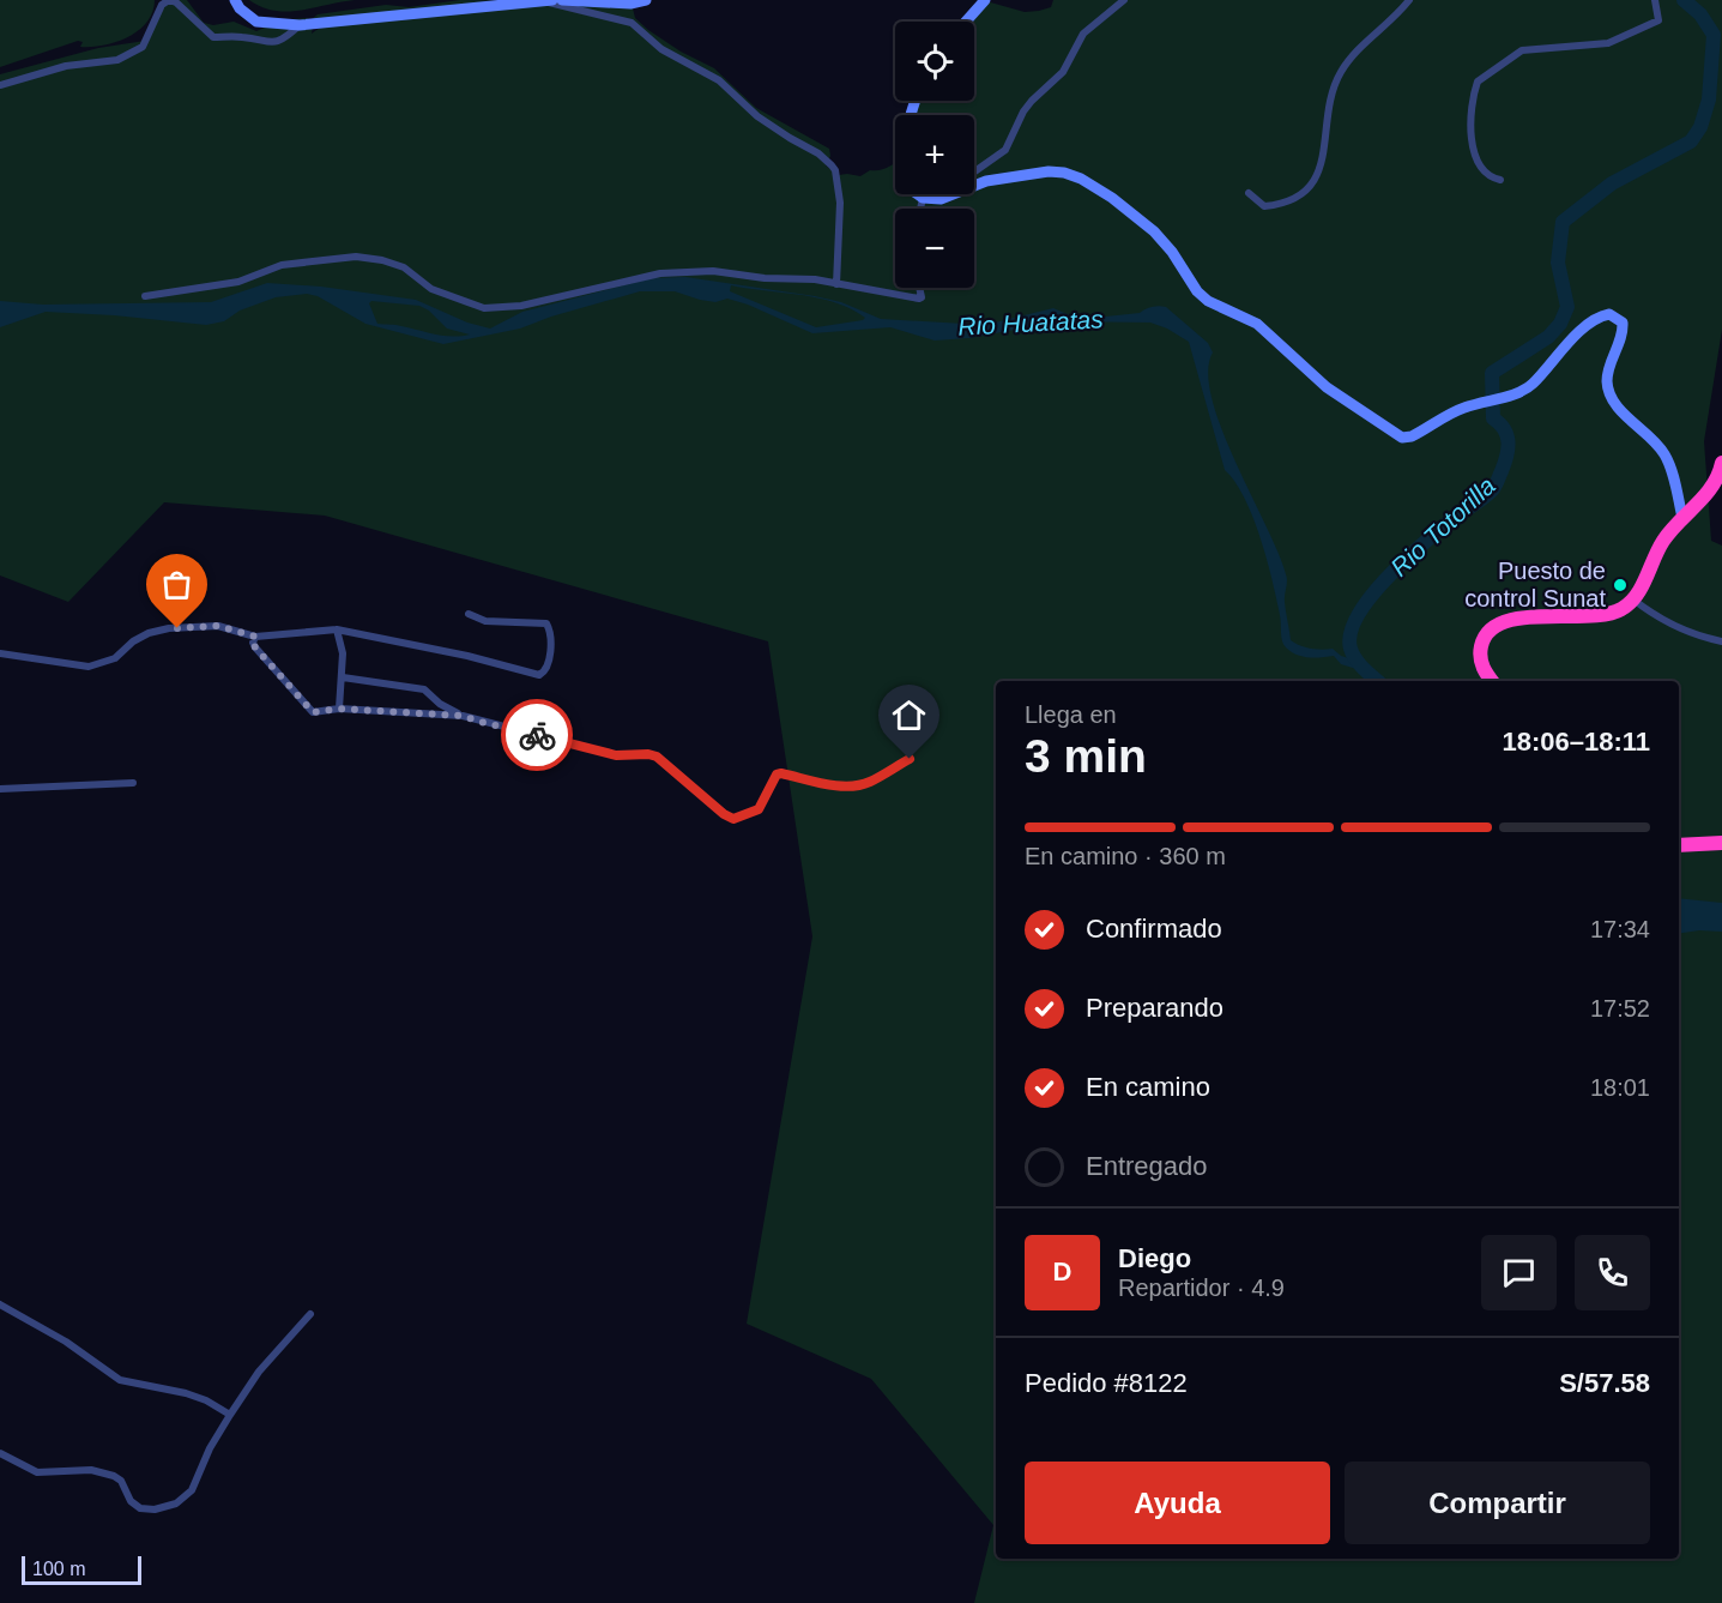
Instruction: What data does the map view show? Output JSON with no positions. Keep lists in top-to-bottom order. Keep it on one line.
{"water":["Rio Huatatas","Rio Totorilla"],"places":["Puesto de control Sunat"],"scale_bar":"100 m","page":{"map_buttons":["+","−"],"heading":["3 min","Llega en","18:06–18:11"],"panel":["Diego","Repartidor · 4.9","Pedido #8122","S/57.58"],"bar":"En camino · 360 m","list":[["Confirmado","17:34"],["Preparando","17:52"],["En camino","18:01"],"Entregado"],"round":"D","buttons":["Ayuda","Compartir"],"scale":"100 m"}}
